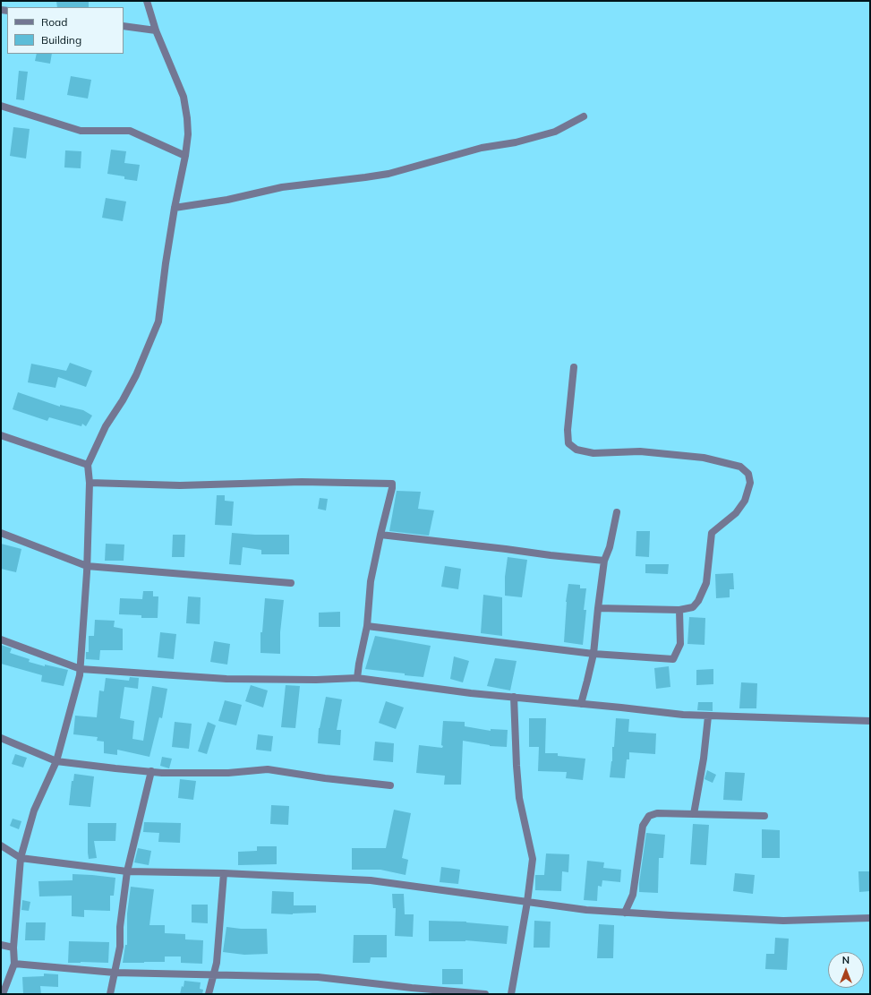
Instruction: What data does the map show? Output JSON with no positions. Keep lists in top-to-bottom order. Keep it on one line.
{"legend":["Road","Building"],"north":"top"}
